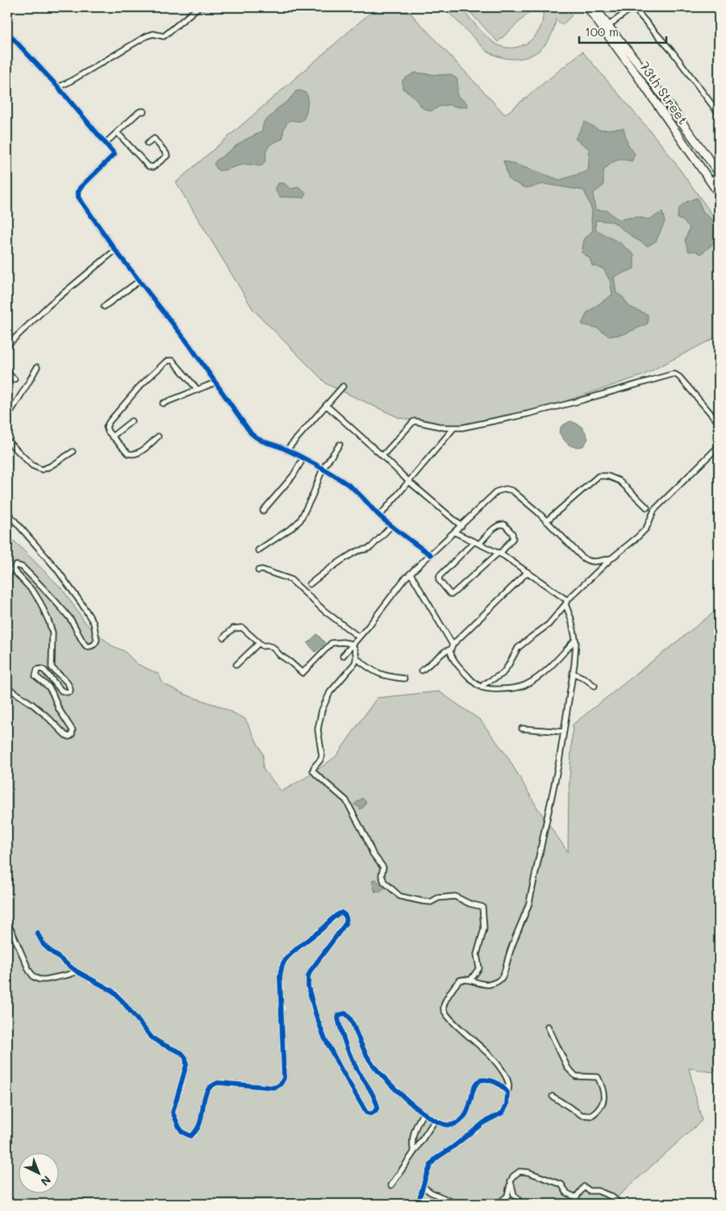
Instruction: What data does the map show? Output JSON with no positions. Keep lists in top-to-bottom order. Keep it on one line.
{"streets":{"main road":["73th Street"]},"scale_bar":"100 m","north":"bottom right"}
